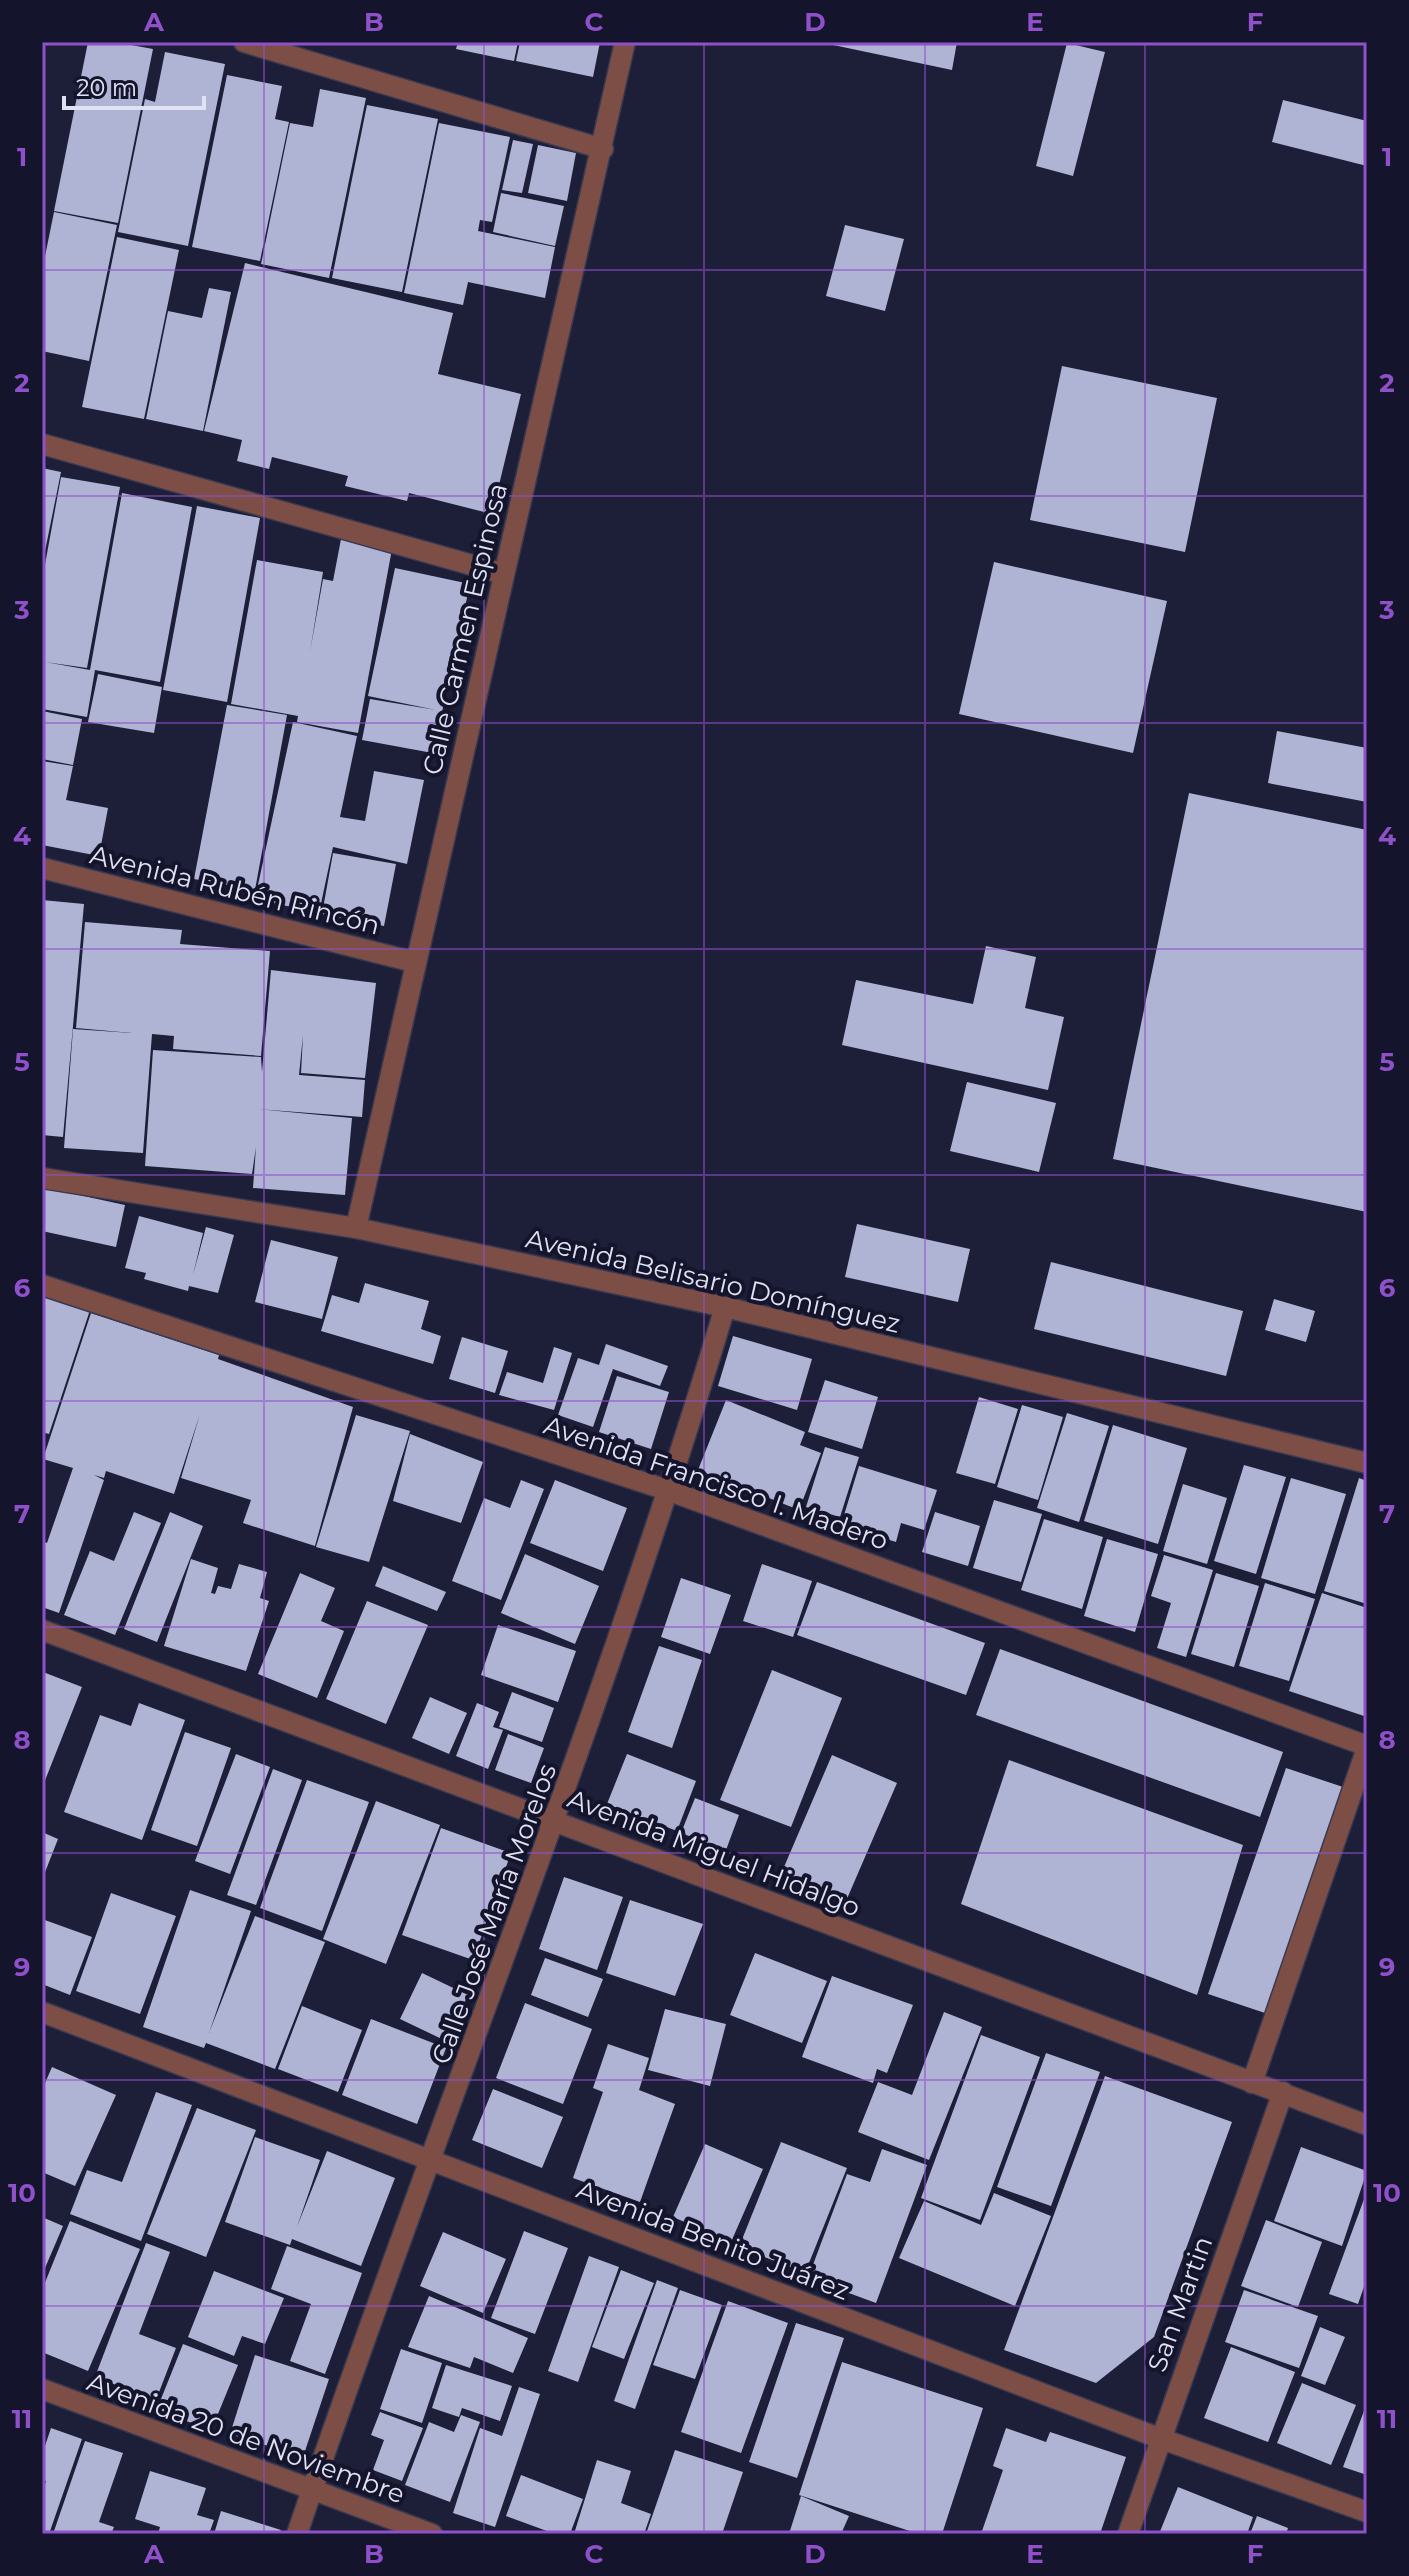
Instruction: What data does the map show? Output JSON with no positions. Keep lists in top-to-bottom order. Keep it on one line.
{"streets":{"street":["Calle Carmen Espinosa","Avenida Rubén Rincón","Avenida Belisario Domínguez","Avenida Francisco I. Madero","Avenida Miguel Hidalgo","Calle José María Morelos","Avenida Benito Juárez","San Martin","Avenida 20 de Noviembre"]},"crossings":[["Calle Carmen Espinosa","Avenida Rubén Rincón"],["Calle Carmen Espinosa","Avenida Belisario Domínguez"],["Avenida Belisario Domínguez","Calle José María Morelos"],["Avenida Francisco I. Madero","Calle José María Morelos"],["Avenida Miguel Hidalgo","Calle José María Morelos"],["Avenida Miguel Hidalgo","San Martin"],["Calle José María Morelos","Avenida Benito Juárez"],["Calle José María Morelos","Avenida 20 de Noviembre"],["Avenida Benito Juárez","San Martin"]],"scale_bar":"20 m","grid":{"columns":["A","B","C","D","E","F"],"rows":["1","2","3","4","5","6","7","8","9","10","11"]}}
